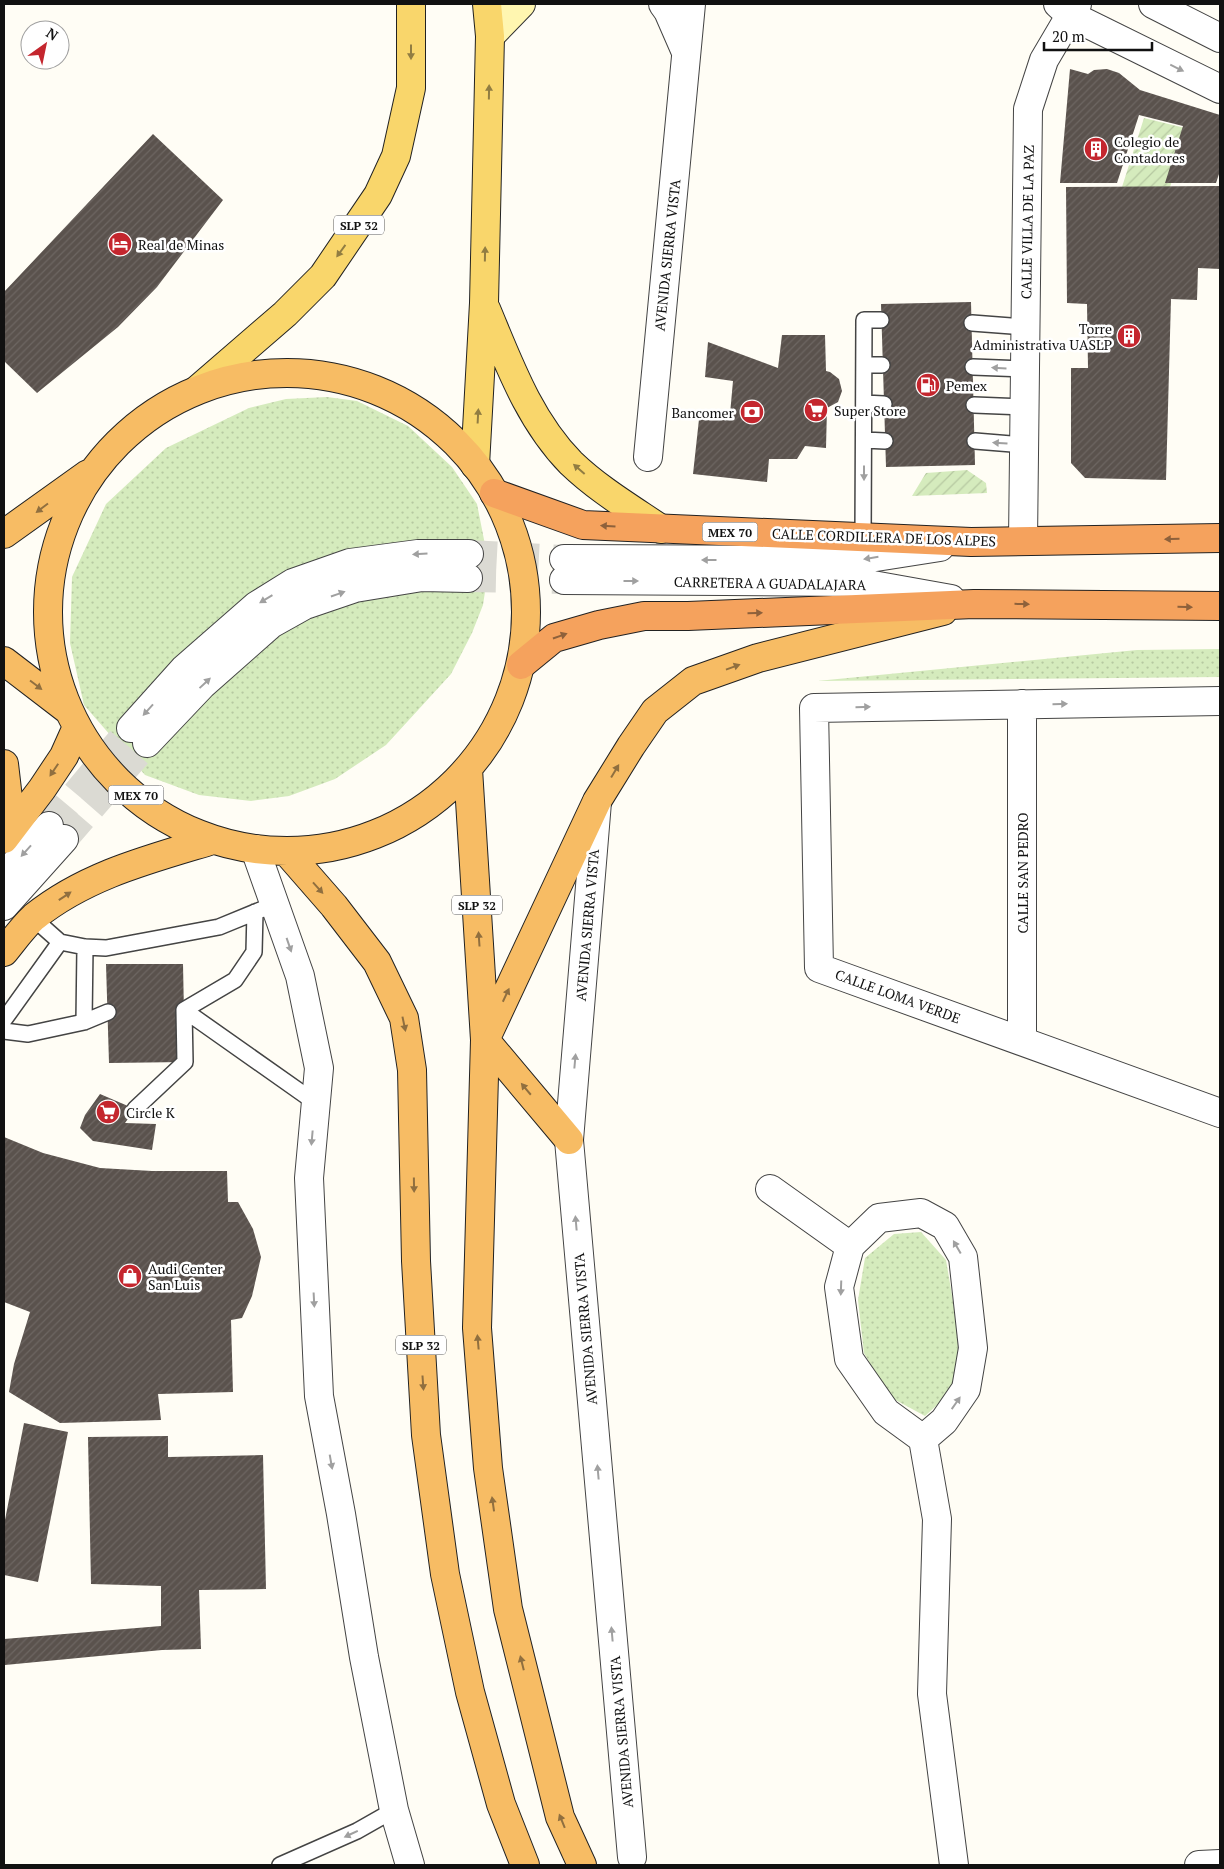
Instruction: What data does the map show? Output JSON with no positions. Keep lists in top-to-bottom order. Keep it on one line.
{"streets":{"highway":["SLP 32","MEX 70","CALLE CORDILLERA DE LOS ALPES"],"street":["CALLE VILLA DE LA PAZ","AVENIDA SIERRA VISTA","CARRETERA A GUADALAJARA","CALLE SAN PEDRO","CALLE LOMA VERDE"]},"crossings":[["CALLE VILLA DE LA PAZ","CALLE CORDILLERA DE LOS ALPES"],["SLP 32","MEX 70"],["MEX 70","CALLE CORDILLERA DE LOS ALPES"],["CALLE CORDILLERA DE LOS ALPES","CARRETERA A GUADALAJARA"],["CALLE SAN PEDRO","CALLE LOMA VERDE"]],"one_way":["AVENIDA SIERRA VISTA"],"places":{"building":["Colegio de Contadores","Torre Administrativa UASLP"],"hotel":["Real de Minas"],"fuel station":["Pemex"],"supermarket":["Super Store","Circle K"],"bank":["Bancomer"],"shop":["Audi Center San Luis"]},"scale_bar":"20 m","north":"top right"}
